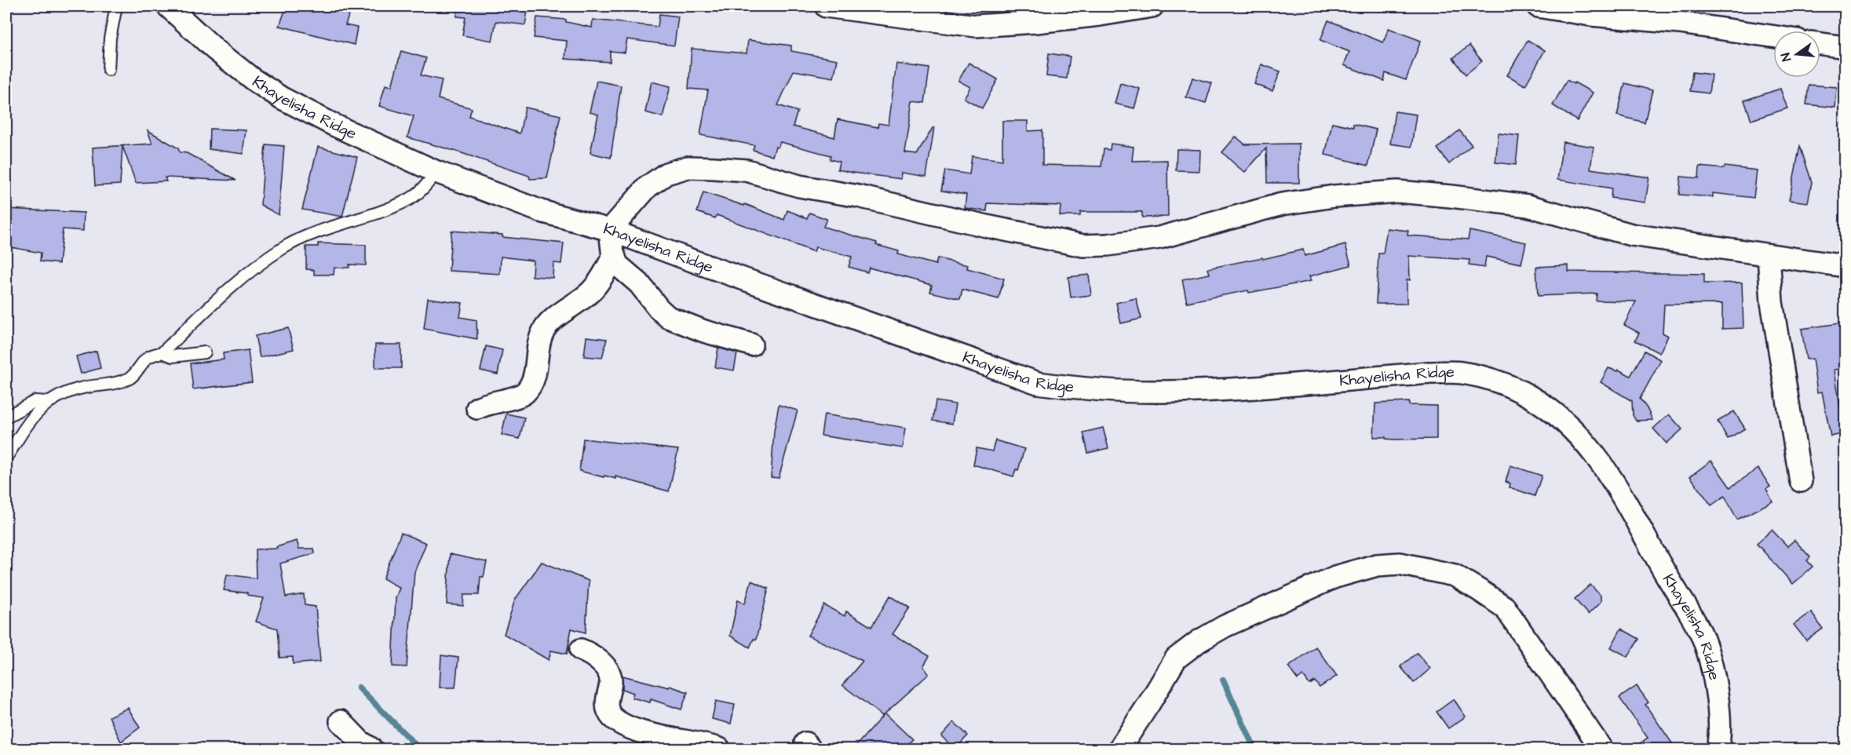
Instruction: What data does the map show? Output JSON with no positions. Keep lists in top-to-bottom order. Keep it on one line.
{"streets":{"street":["Khayelisha Ridge"]},"north":"left"}
